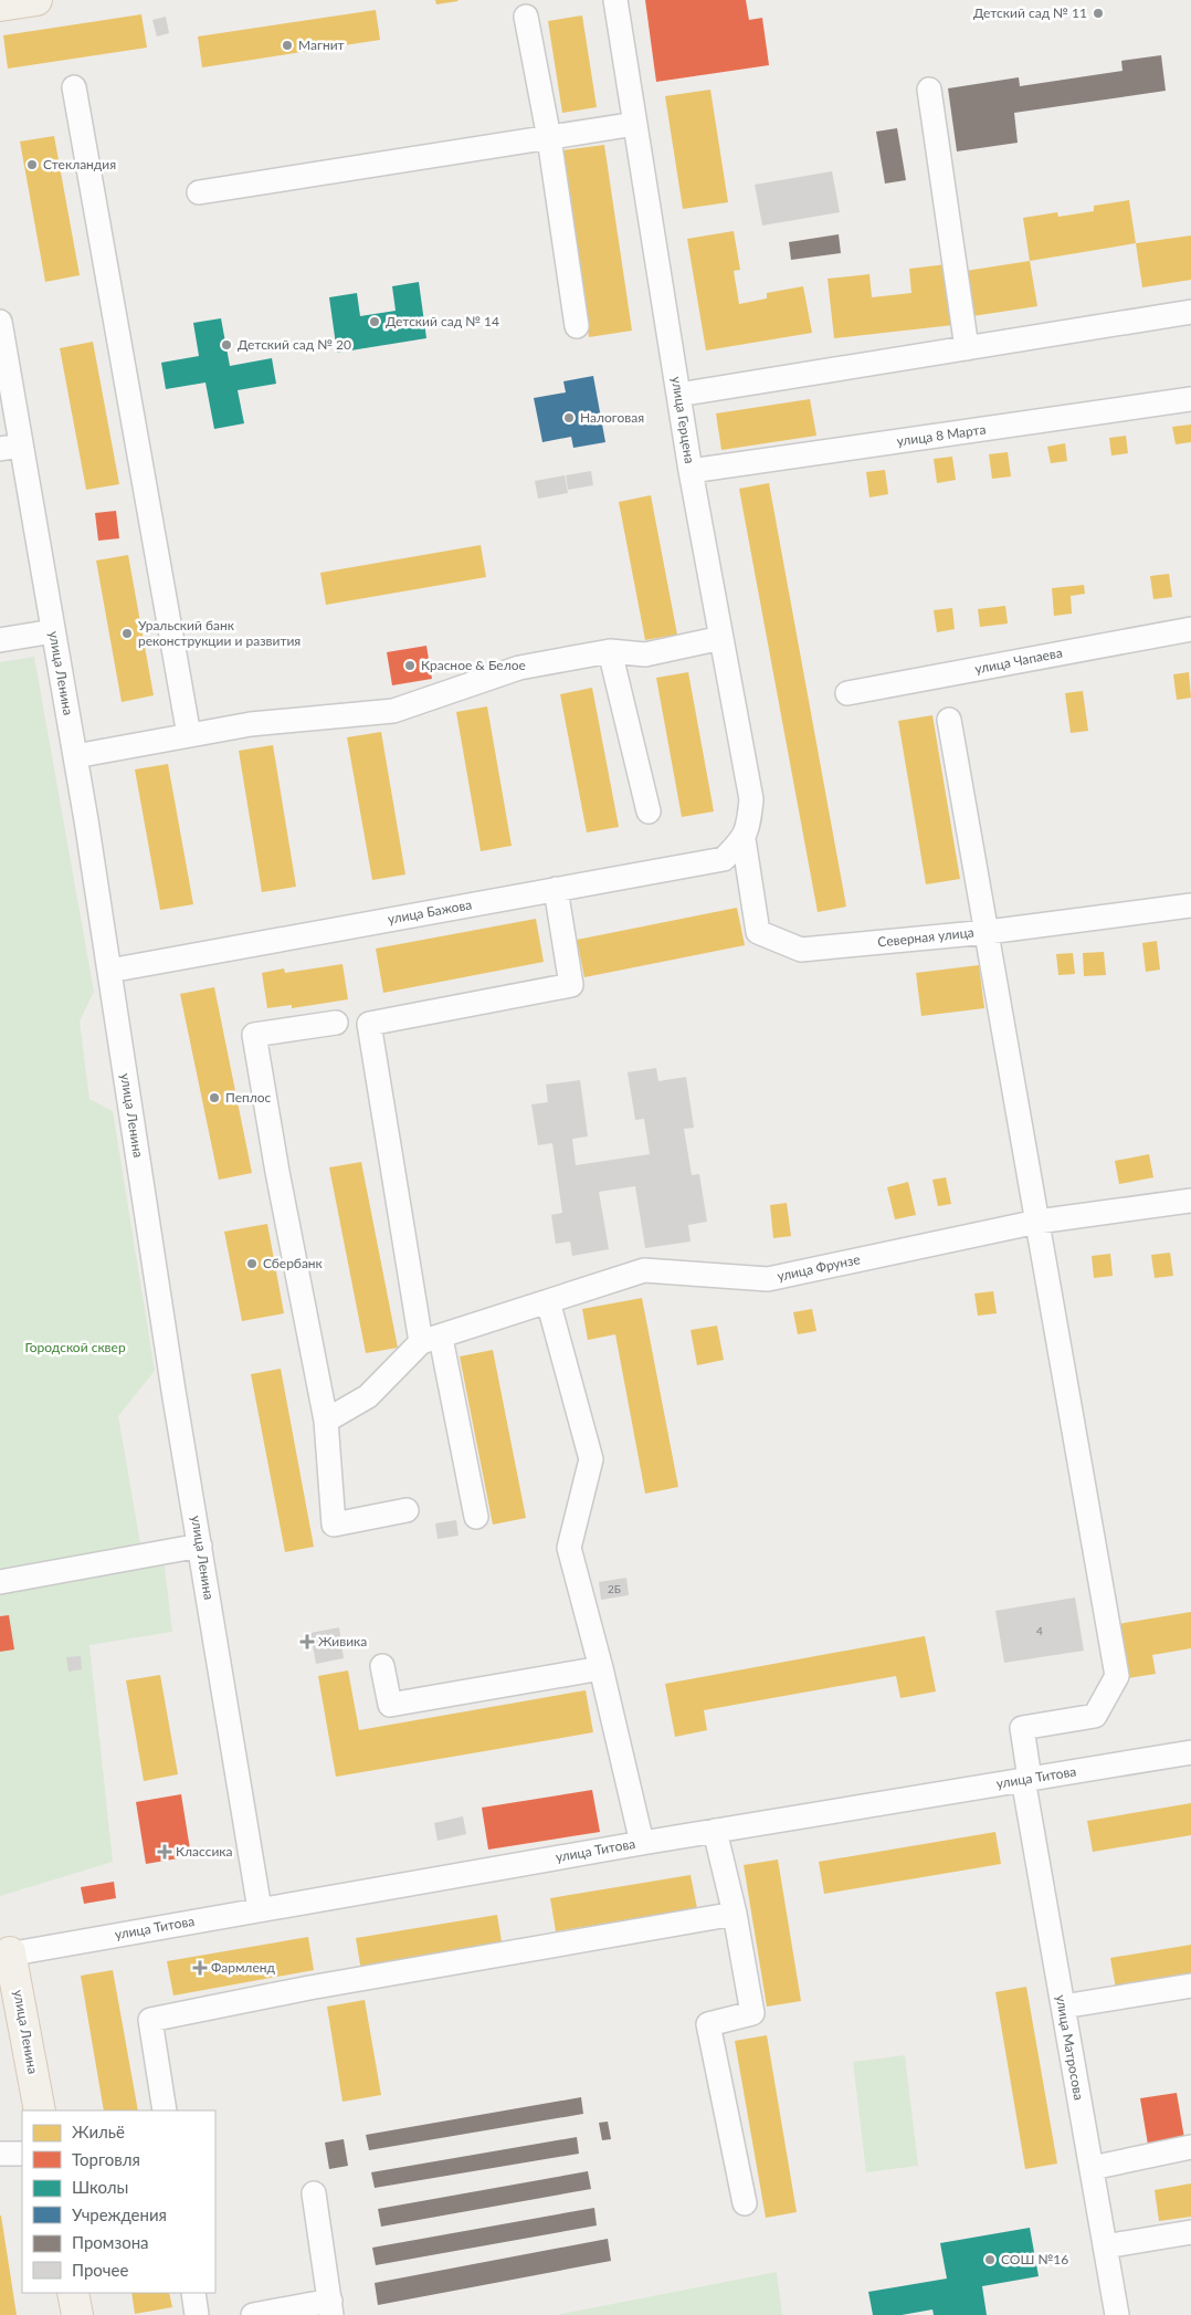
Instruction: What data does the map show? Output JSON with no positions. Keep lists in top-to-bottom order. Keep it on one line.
{"streets":{"main road":["улица Ленина"],"street":["улица Герцена","улица 8 Марта","улица Чапаева","улица Бажова","Северная улица","улица Фрунзе","улица Титова","улица Матросова"]},"crossings":[["улица Герцена","улица 8 Марта"],["улица Герцена","улица Бажова"],["улица Герцена","Северная улица"],["улица Ленина","улица Бажова"],["улица Ленина","улица Титова"],["улица Бажова","Северная улица"],["улица Фрунзе","улица Матросова"],["улица Титова","улица Матросова"]],"parks":["Городской сквер"],"places":{"other":["Детский сад № 11","Магнит","Стекландия","Детский сад № 14","Детский сад № 20","Налоговая","Уральский банк реконструкции и развития","Красное & Белое","Пеплос","Сбербанк","СОШ №16"],"health":["Живика","Классика","Фармленд"]},"house_numbers":["2Б","4"],"legend":["Жильё","Торговля","Школы","Учреждения","Промзона","Прочее"]}
